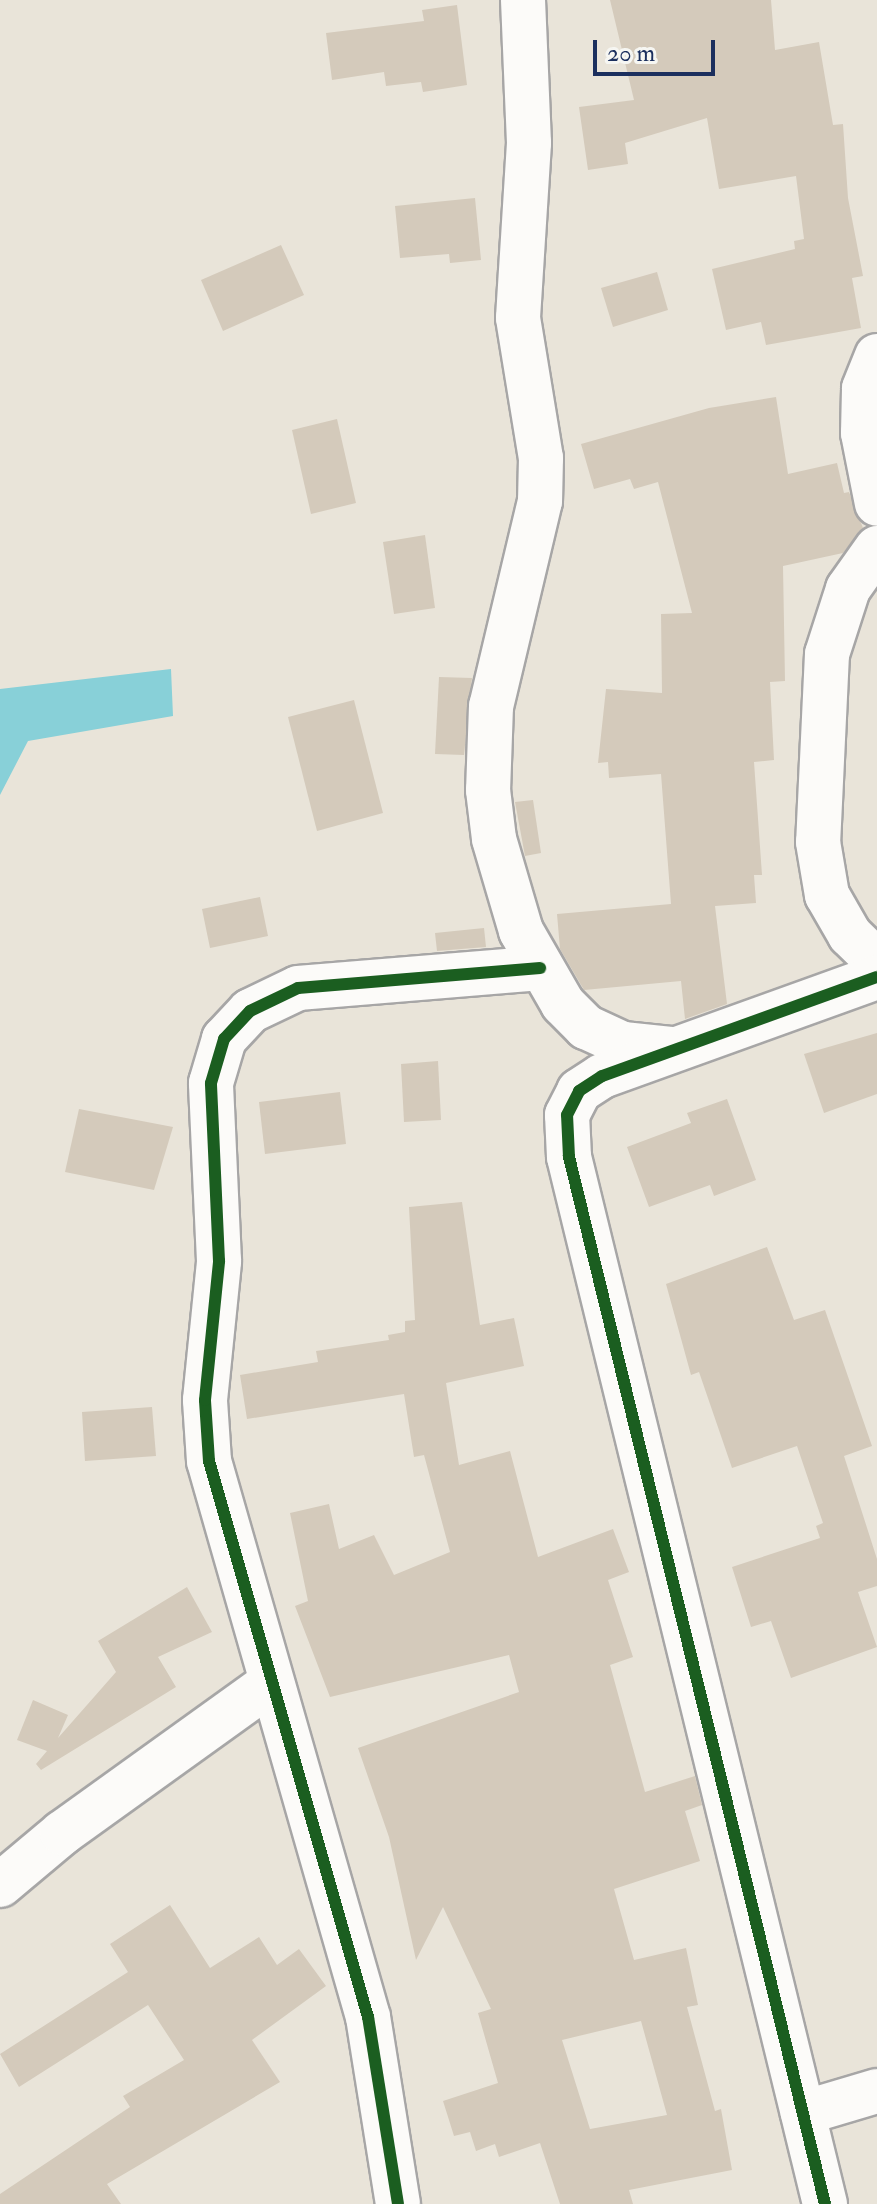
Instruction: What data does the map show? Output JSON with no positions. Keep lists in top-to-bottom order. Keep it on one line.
{"scale_bar":"20 m"}
